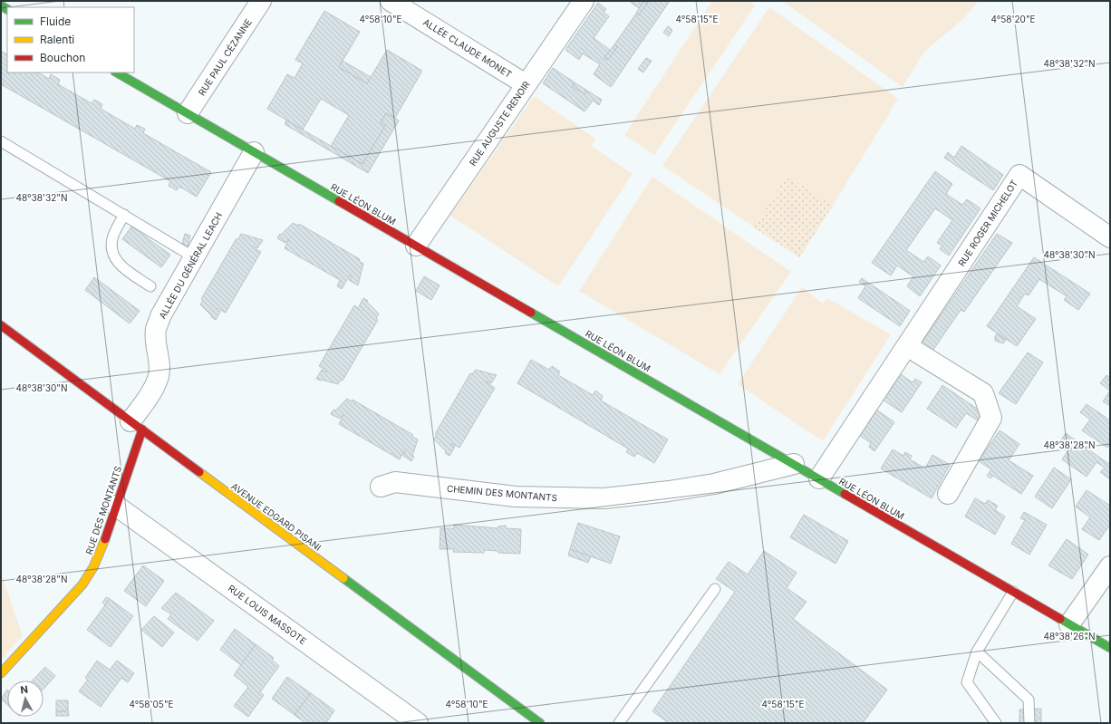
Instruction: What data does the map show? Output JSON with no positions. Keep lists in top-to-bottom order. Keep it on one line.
{"streets":{"street":["ALLÉE CLAUDE MONET","RUE PAUL CÉZANNE","RUE AUGUSTE RENOIR","RUE LÉON BLUM","RUE ROGER MICHELOT","ALLÉE DU GÉNÉRAL LEACH","CHEMIN DES MONTANTS","RUE DES MONTANTS","AVENUE EDGARD PISANI","RUE LOUIS MASSOTE"]},"crossings":[["ALLÉE CLAUDE MONET","RUE AUGUSTE RENOIR"],["RUE PAUL CÉZANNE","RUE LÉON BLUM"],["RUE AUGUSTE RENOIR","RUE LÉON BLUM"],["RUE LÉON BLUM","RUE ROGER MICHELOT"],["RUE LÉON BLUM","ALLÉE DU GÉNÉRAL LEACH"],["RUE LÉON BLUM","CHEMIN DES MONTANTS"],["ALLÉE DU GÉNÉRAL LEACH","RUE DES MONTANTS"],["ALLÉE DU GÉNÉRAL LEACH","AVENUE EDGARD PISANI"],["RUE DES MONTANTS","AVENUE EDGARD PISANI"],["RUE DES MONTANTS","RUE LOUIS MASSOTE"]],"legend":["Fluide","Ralenti","Bouchon"],"north":"top","coordinates":["4°58'10\"E","4°58'15\"E","4°58'20\"E","48°38'32\"N","48°38'30\"N","48°38'28\"N","48°38'26\"N","4°58'05\"E"]}
